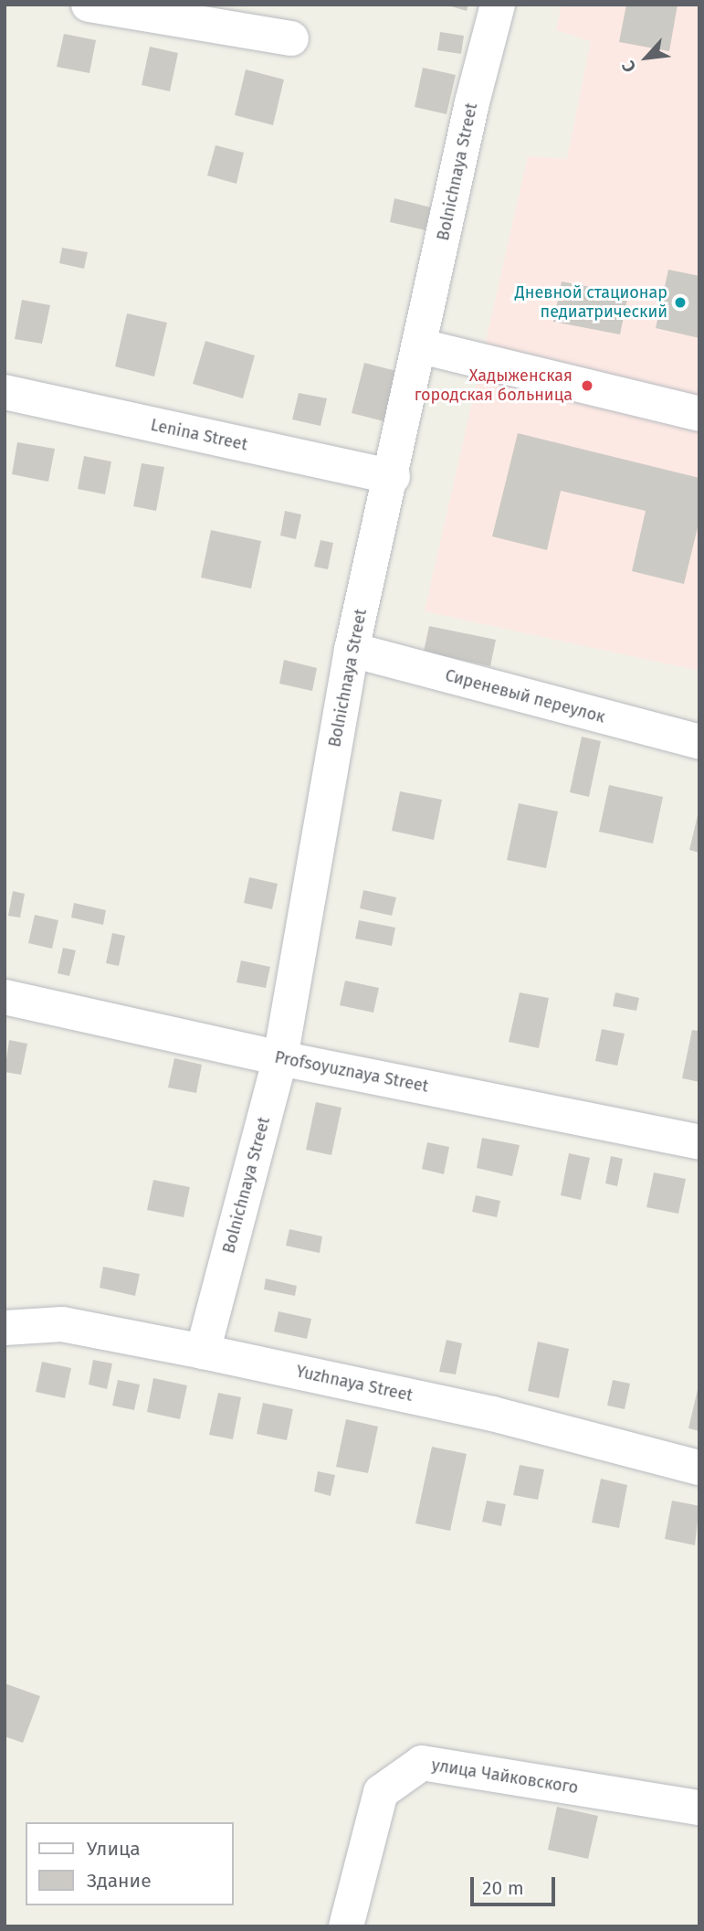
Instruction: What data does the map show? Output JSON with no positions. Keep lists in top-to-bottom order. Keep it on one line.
{"streets":{"street":["Bolnichnaya Street","Lenina Street","Сиреневый переулок","Profsoyuznaya Street","Yuzhnaya Street","улица Чайковского"]},"crossings":[["Bolnichnaya Street","Lenina Street"],["Bolnichnaya Street","Сиреневый переулок"],["Bolnichnaya Street","Profsoyuznaya Street"],["Bolnichnaya Street","Yuzhnaya Street"]],"places":["Дневной стационар педиатрический","Хадыженская городская больница"],"legend":["Улица","Здание"],"scale_bar":"20 m","north":"bottom left"}
